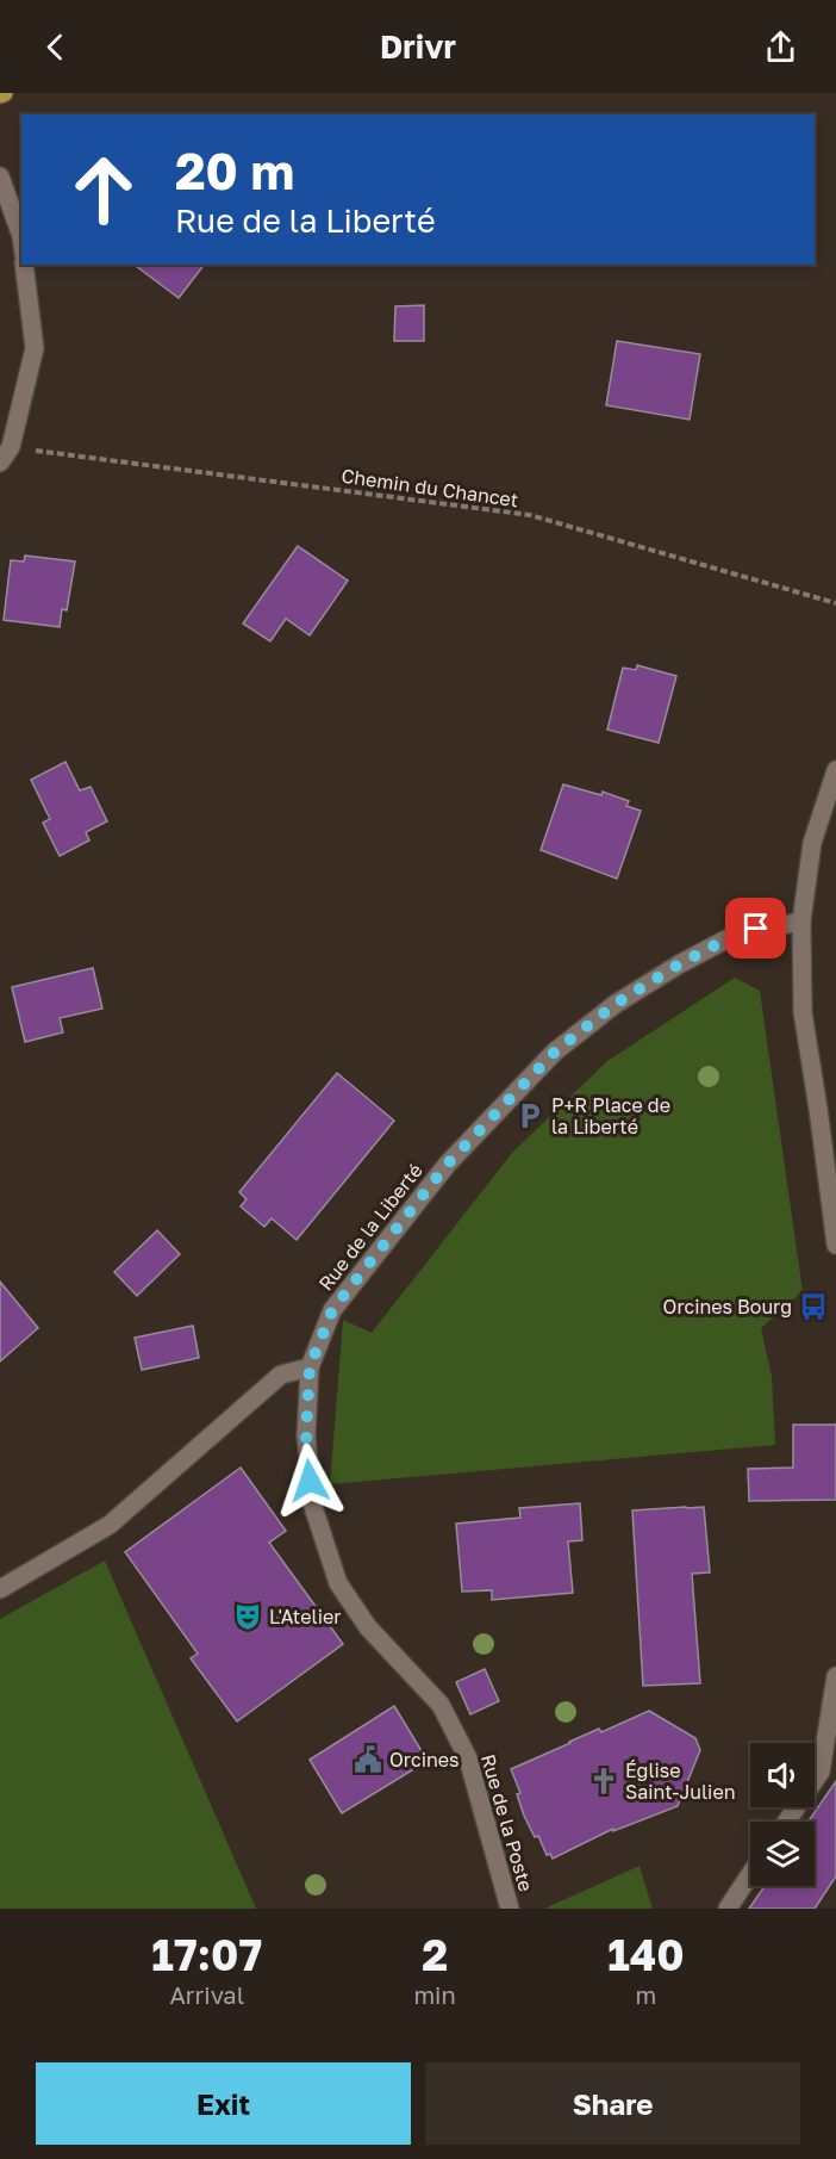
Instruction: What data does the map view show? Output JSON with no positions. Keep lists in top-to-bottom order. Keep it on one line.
{"streets":{"street":["Rue de la Liberté","Rue de la Poste"],"path":["Chemin du Chancet"]},"crossings":[["Rue de la Liberté","Rue de la Poste"]],"places":{"parking":["P+R Place de la Liberté"],"bus stop":["Orcines Bourg"],"theatre":["L'Atelier"],"public building":["Orcines"],"church":["Église Saint-Julien"]},"page":{"header":"Drivr","turn":["20 m","Rue de la Liberté"],"eta":["17:07","Arrival","2","min","140","m"],"buttons":["Exit","Share"]}}
